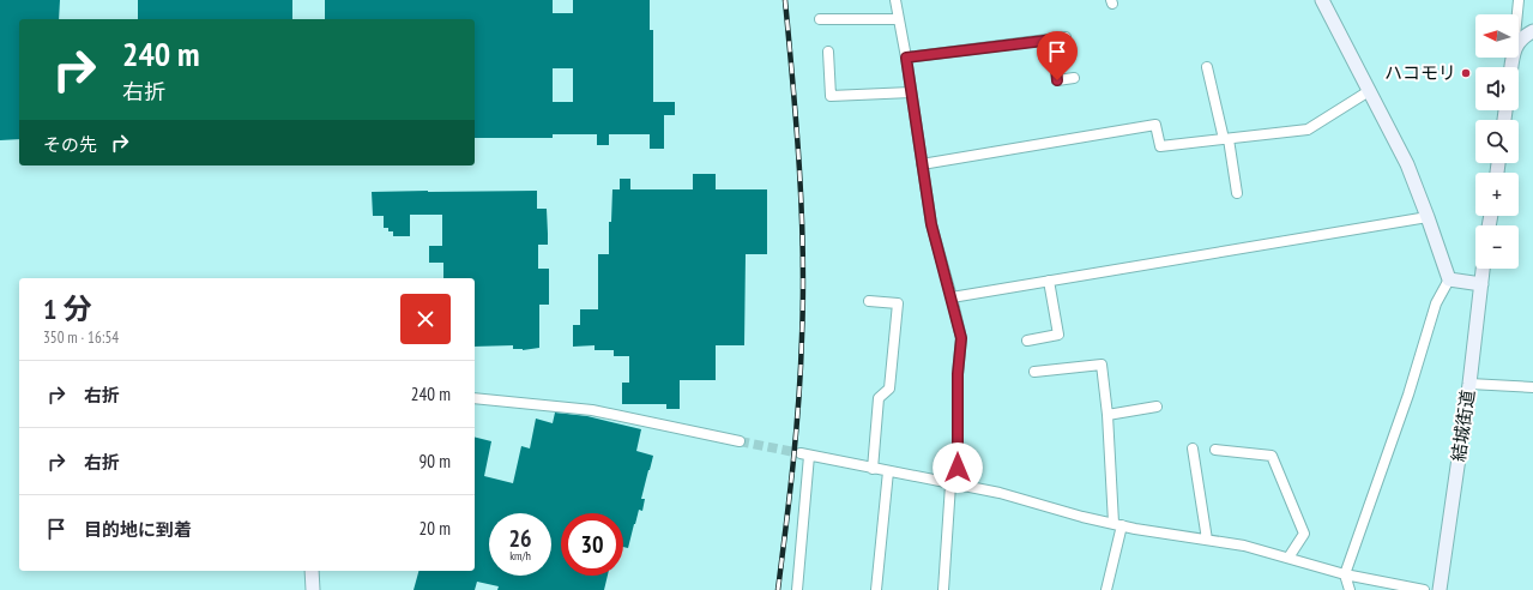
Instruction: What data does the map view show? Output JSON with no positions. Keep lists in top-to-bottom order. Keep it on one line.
{"streets":{"street":["結城街道"]},"places":["ハコモリ"],"north":"left","page":{"map_buttons":["+","−"],"turn":["240 m","右折"],"then":"その先","heading":["1 分","350 m · 16:54"],"list":[{"name":"右折","value":"240 m"},{"name":"右折","value":"90 m"},{"name":"目的地に到着","value":"20 m"}],"speed":"26 km/h","limit":"30"}}
